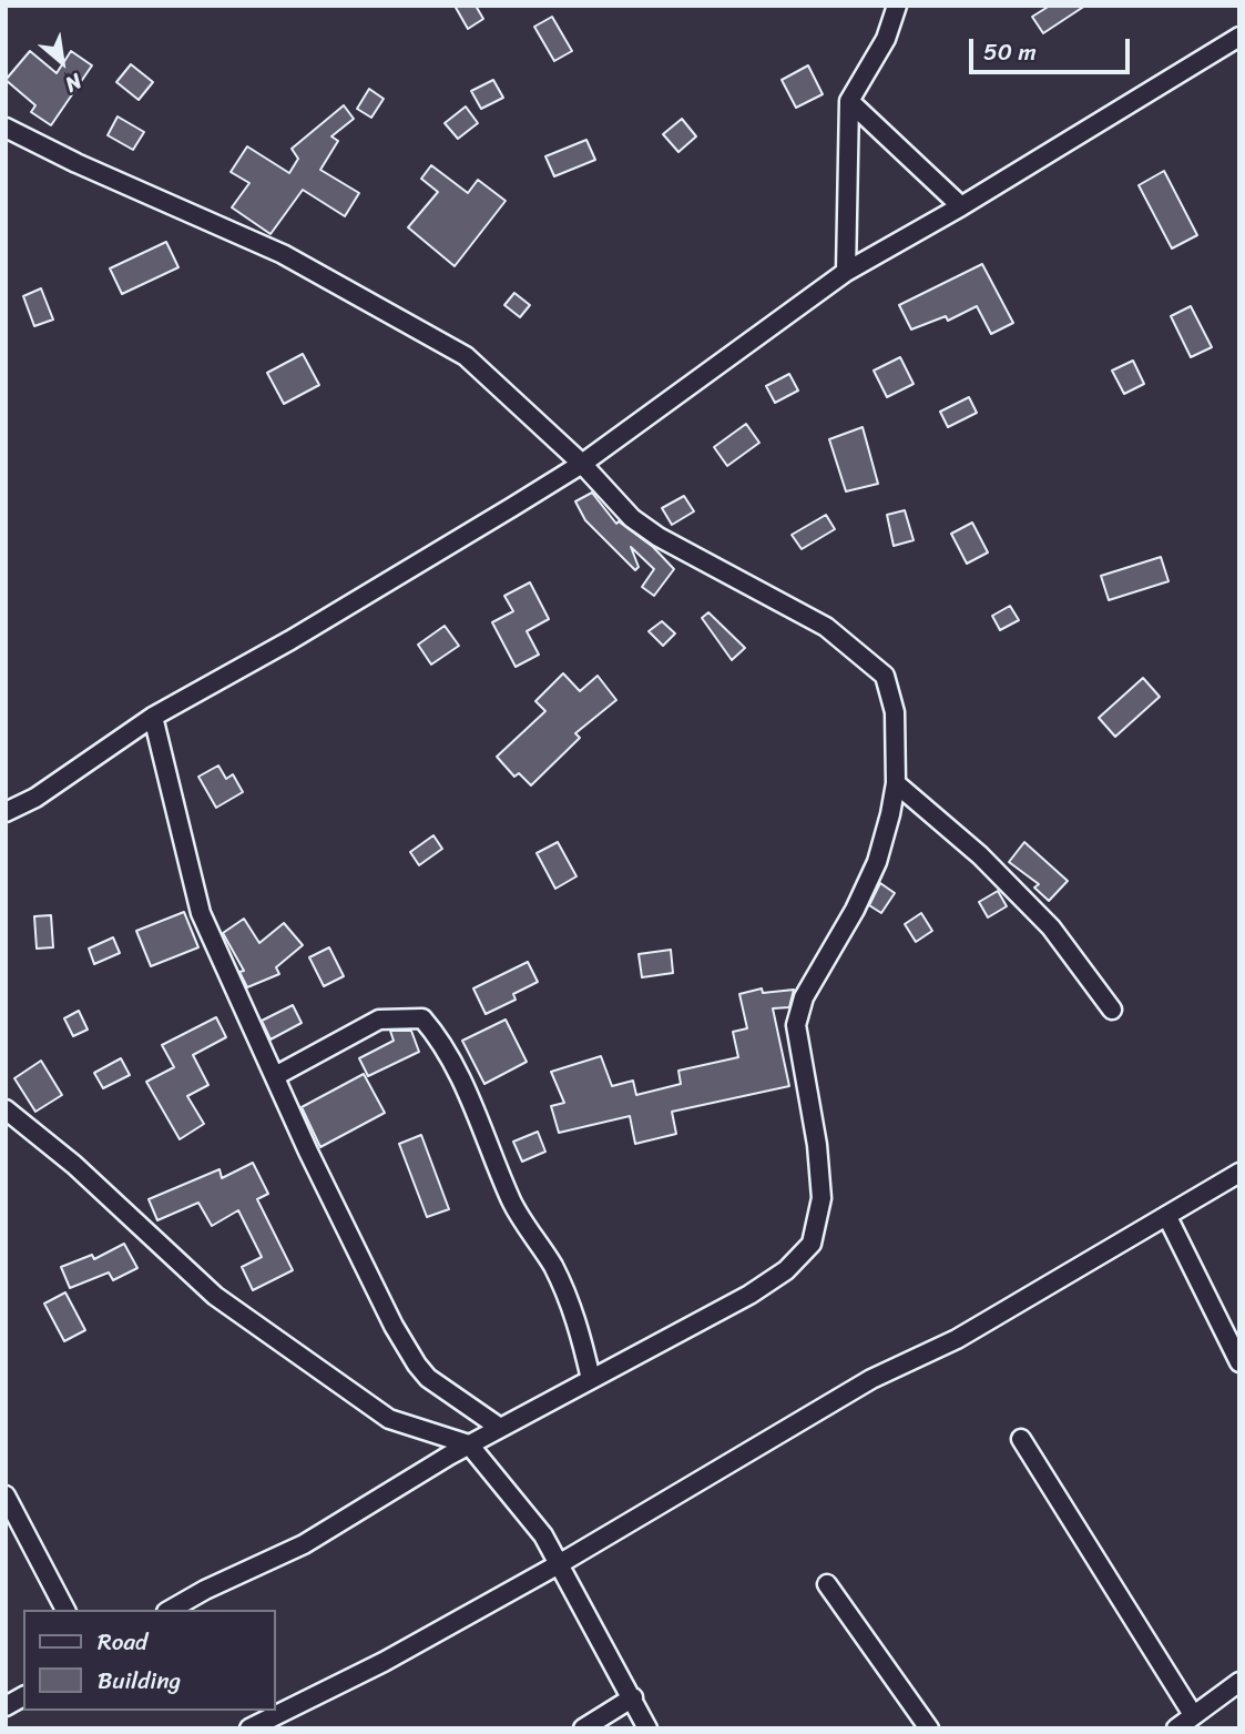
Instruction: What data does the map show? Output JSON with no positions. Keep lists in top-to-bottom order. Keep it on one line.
{"legend":["Road","Building"],"scale_bar":"50 m","north":"bottom right"}
